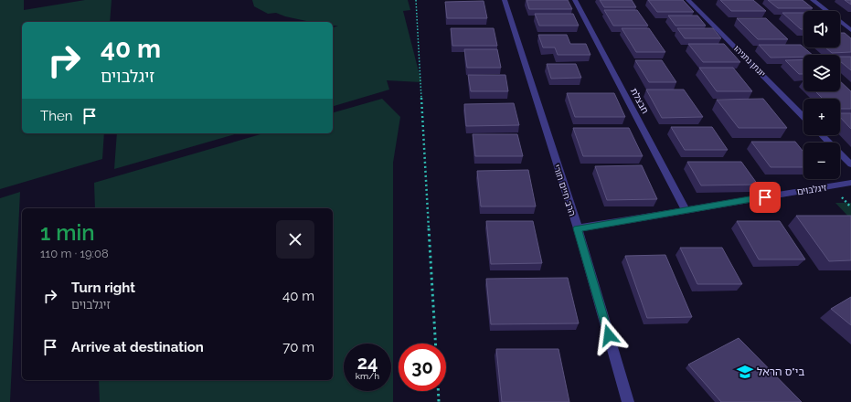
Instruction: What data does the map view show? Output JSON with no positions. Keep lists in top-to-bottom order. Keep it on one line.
{"streets":{"street":["יונתן נתניהו","חבצלת","זיגלבוים","הרב חיים חורי"]},"crossings":[["חבצלת","זיגלבוים"],["זיגלבוים","הרב חיים חורי"]],"places":{"school or university":["בי\"ס הראל"]},"page":{"map_buttons":["+","−"],"turn":["40 m","זיגלבוים"],"then":"Then","heading":["1 min","110 m · 19:08"],"list":[{"name":"Turn right","note":"זיגלבוים","value":"40 m"},{"name":"Arrive at destination","value":"70 m"}],"speed":"24 km/h","limit":"30"}}
